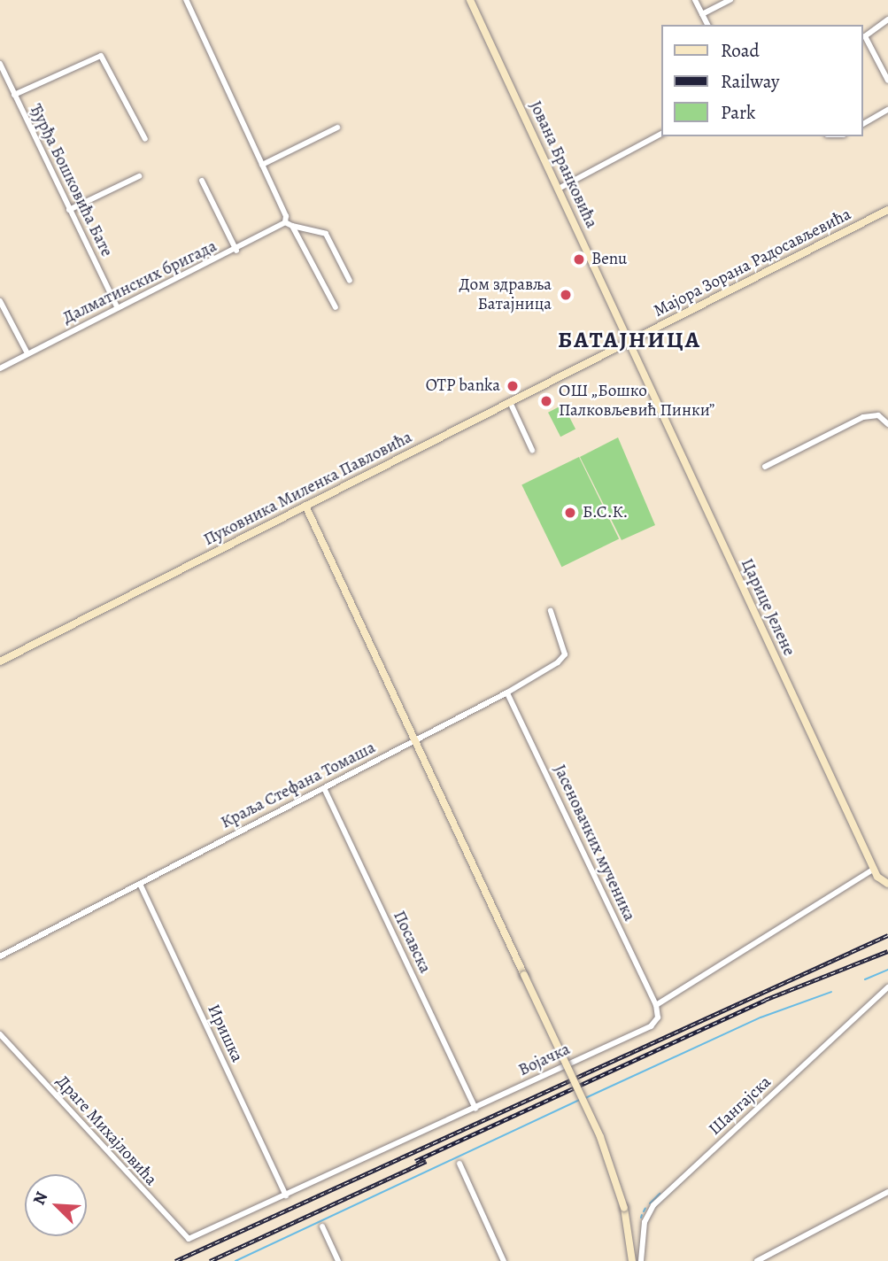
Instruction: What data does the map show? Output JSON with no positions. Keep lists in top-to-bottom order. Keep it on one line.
{"streets":{"main road":["Јована Бранковића","Мајора Зорана Радосављевића","Пуковника Миленка Павловића","Царице Јелене"],"street":["Ђурђа Бошковића Бате","Далматинских бригада","Краља Стефана Томаша","Јасеновачких мученика","Посавска","Иришка","Војачка","Шангајска","Драге Михајловића"]},"crossings":[["Јована Бранковића","Мајора Зорана Радосављевића"],["Јована Бранковића","Пуковника Миленка Павловића"],["Јована Бранковића","Царице Јелене"],["Ђурђа Бошковића Бате","Далматинских бригада"],["Мајора Зорана Радосављевића","Пуковника Миленка Павловића"],["Мајора Зорана Радосављевића","Царице Јелене"],["Пуковника Миленка Павловића","Царице Јелене"],["Краља Стефана Томаша","Јасеновачких мученика"],["Краља Стефана Томаша","Посавска"],["Краља Стефана Томаша","Иришка"],["Јасеновачких мученика","Војачка"],["Посавска","Војачка"],["Иришка","Војачка"],["Војачка","Драге Михајловића"]],"districts":["БАТАЈНИЦА"],"places":["Benu","Дом здравља Батајница","OTP banka","ОШ „Бошко Палковљевић Пинки”","Б.С.К."],"legend":["Road","Railway","Park"],"north":"top left"}
